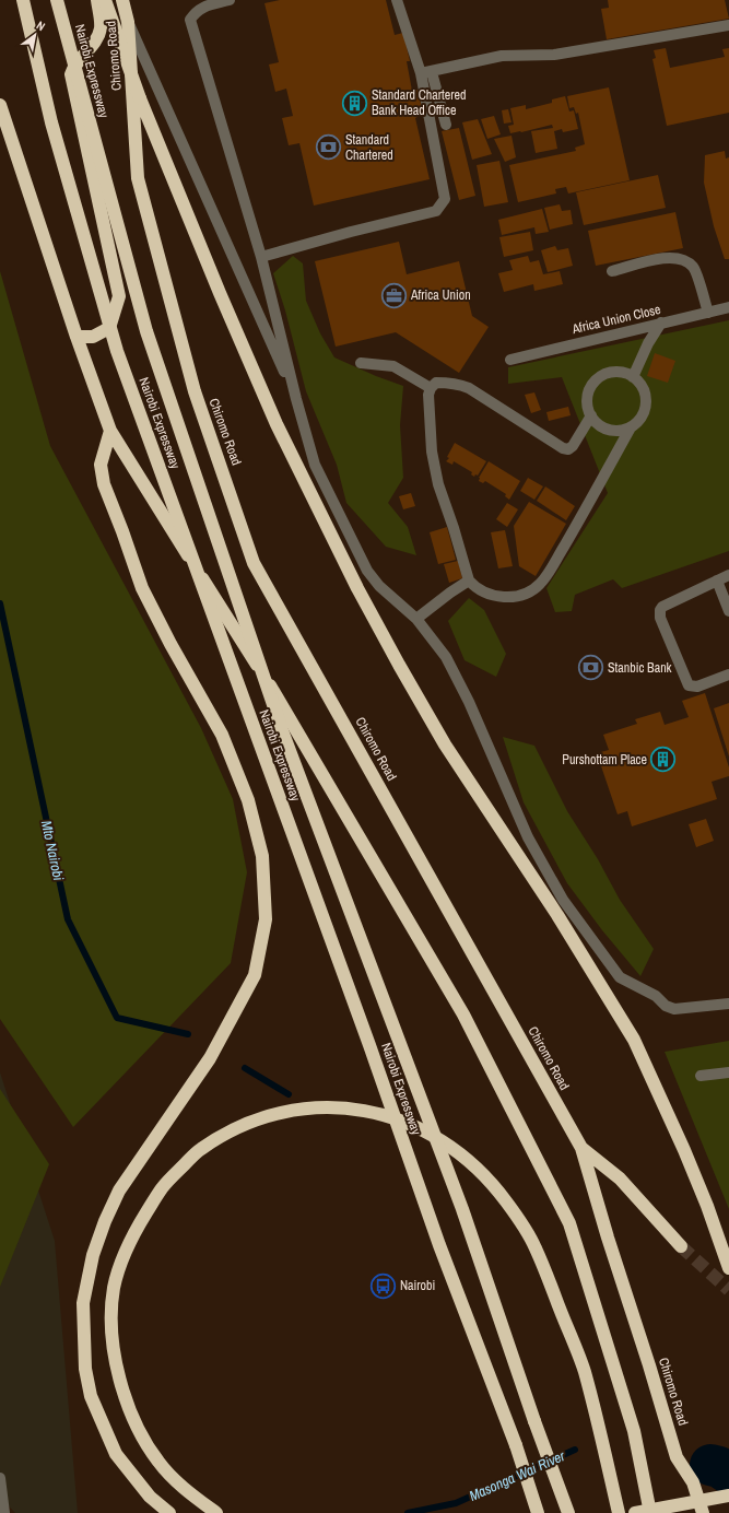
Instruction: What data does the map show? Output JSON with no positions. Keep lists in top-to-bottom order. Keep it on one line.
{"streets":{"highway":["Chiromo Road","Nairobi Expressway"],"lane":["Africa Union Close"]},"water":["Mto Nairobi","Masonga Wai River"],"places":{"building":["Standard Chartered Bank Head Office","Purshottam Place"],"bank":["Standard Chartered","Stanbic Bank"],"office":["Africa Union"],"bus stop":["Nairobi"]},"north":"top right"}
